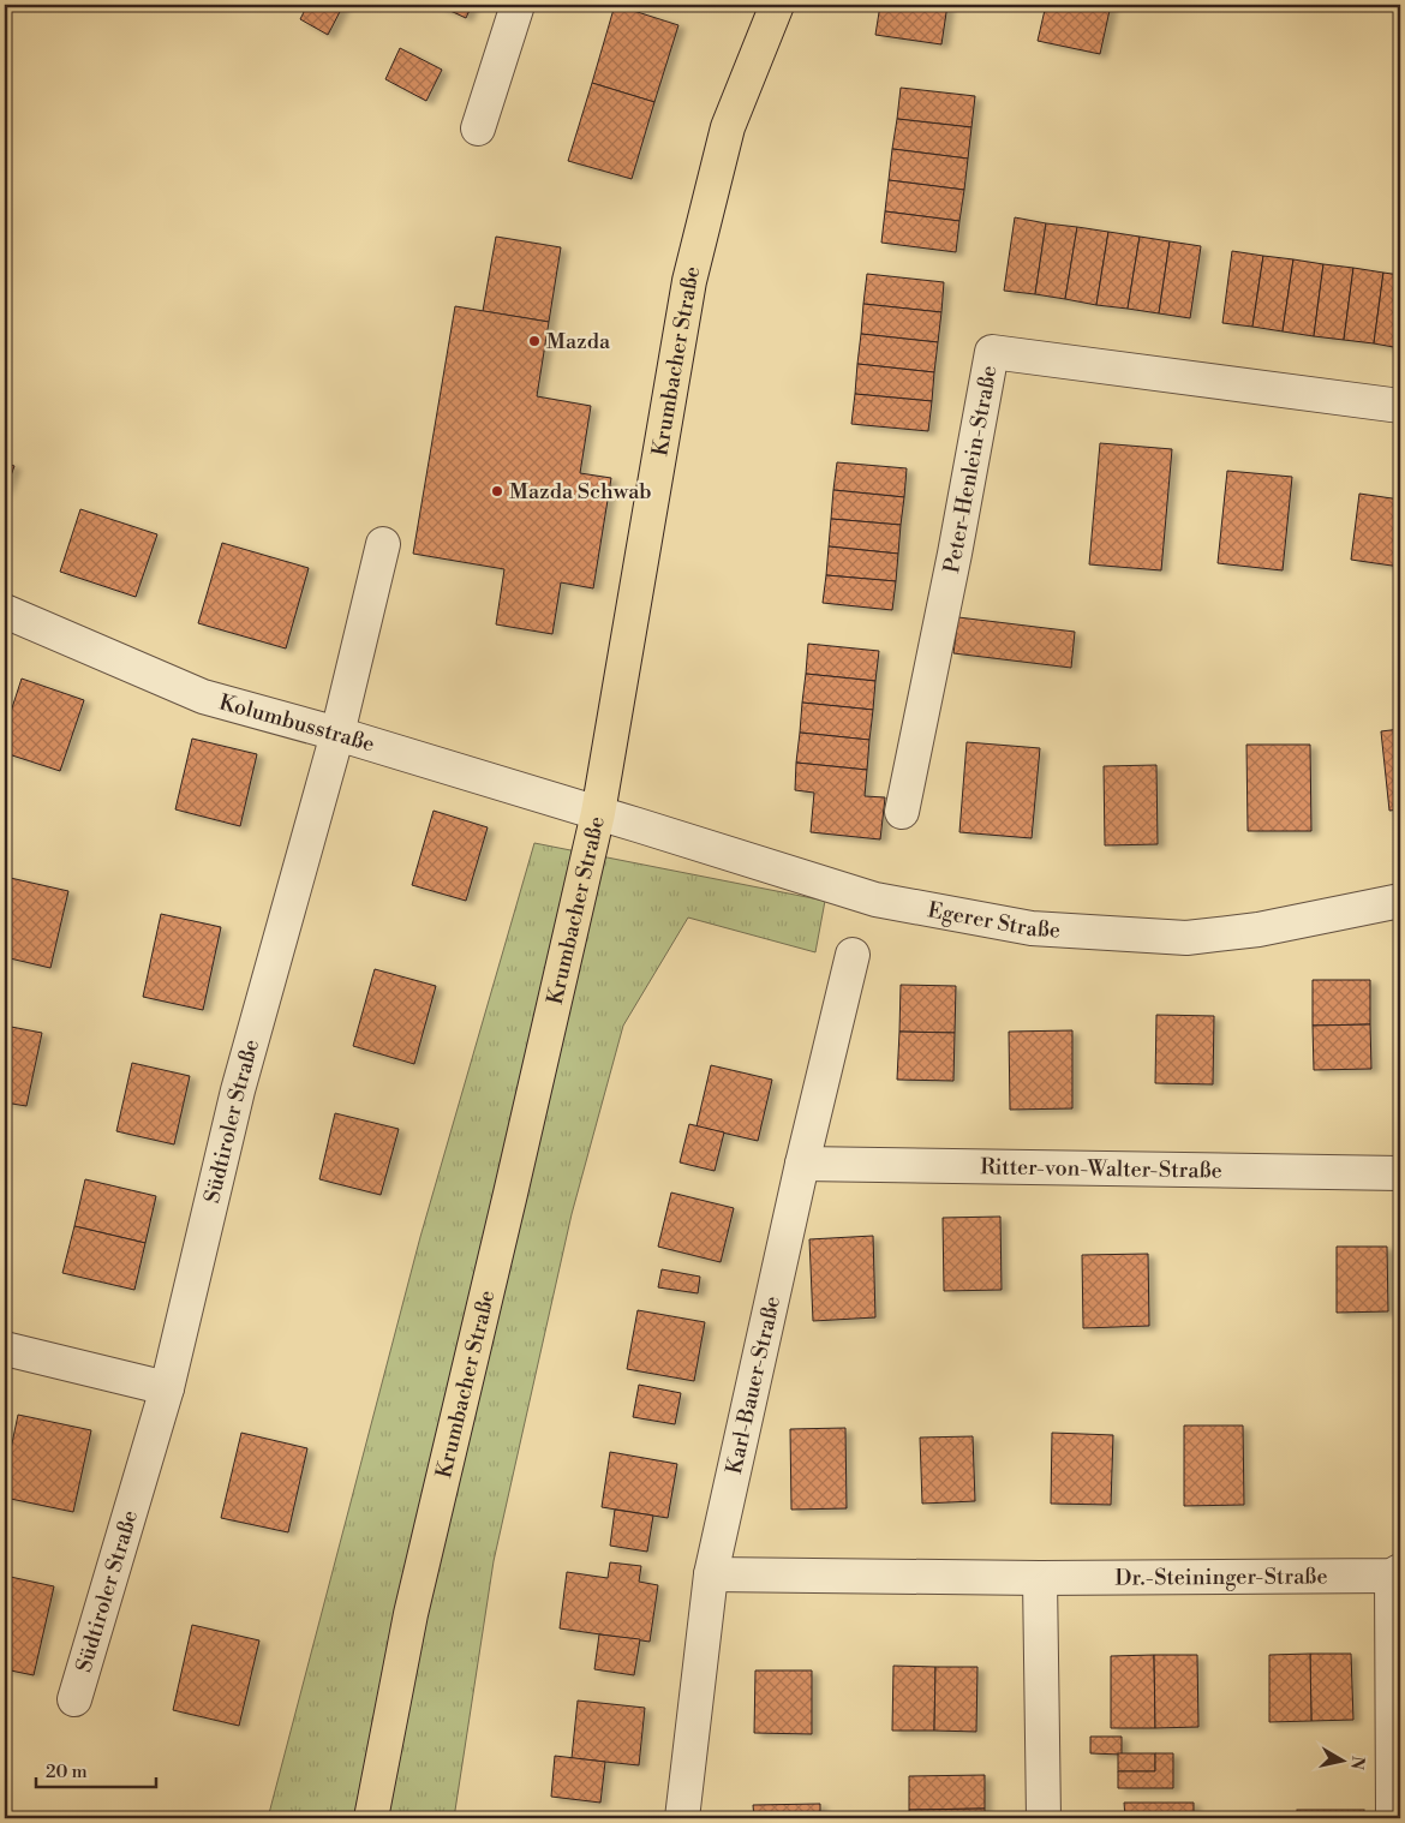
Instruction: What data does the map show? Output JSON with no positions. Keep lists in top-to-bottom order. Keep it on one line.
{"streets":{"main road":["Krumbacher Straße"],"street":["Peter-Henlein-Straße","Kolumbusstraße","Egerer Straße","Südtiroler Straße","Ritter-von-Walter-Straße","Karl-Bauer-Straße","Dr.-Steininger-Straße"]},"crossings":[["Krumbacher Straße","Kolumbusstraße"],["Krumbacher Straße","Egerer Straße"],["Kolumbusstraße","Egerer Straße"],["Kolumbusstraße","Südtiroler Straße"],["Ritter-von-Walter-Straße","Karl-Bauer-Straße"],["Karl-Bauer-Straße","Dr.-Steininger-Straße"]],"places":["Mazda","Mazda Schwab"],"scale_bar":"20 m","north":"right"}
